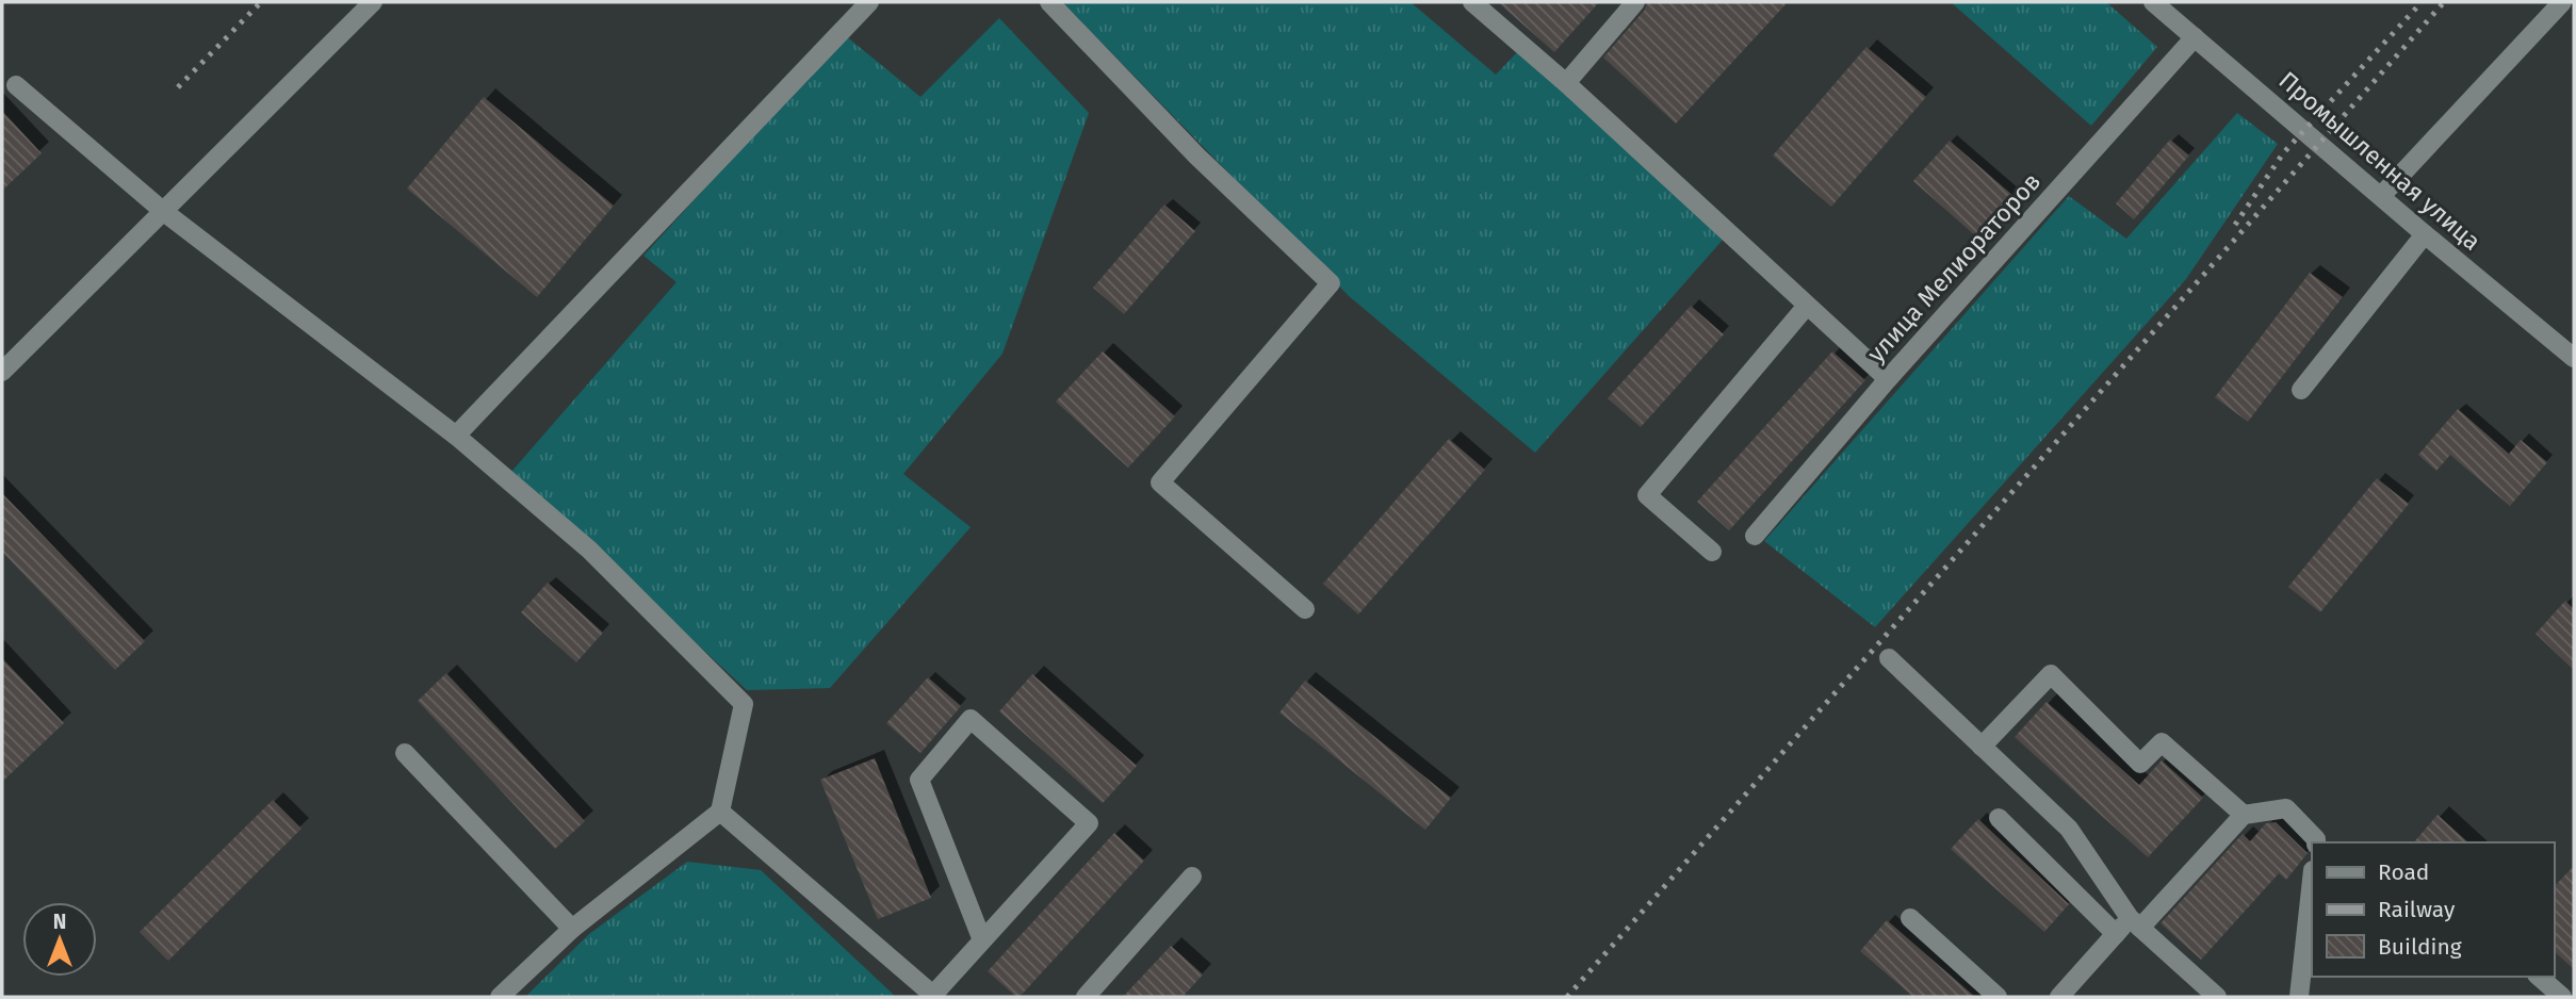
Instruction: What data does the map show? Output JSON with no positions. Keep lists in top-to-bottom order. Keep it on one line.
{"streets":{"street":["Промышленная улица","улица Мелиораторов"]},"crossings":[["Промышленная улица","улица Мелиораторов"]],"legend":["Road","Railway","Building"],"north":"top"}
